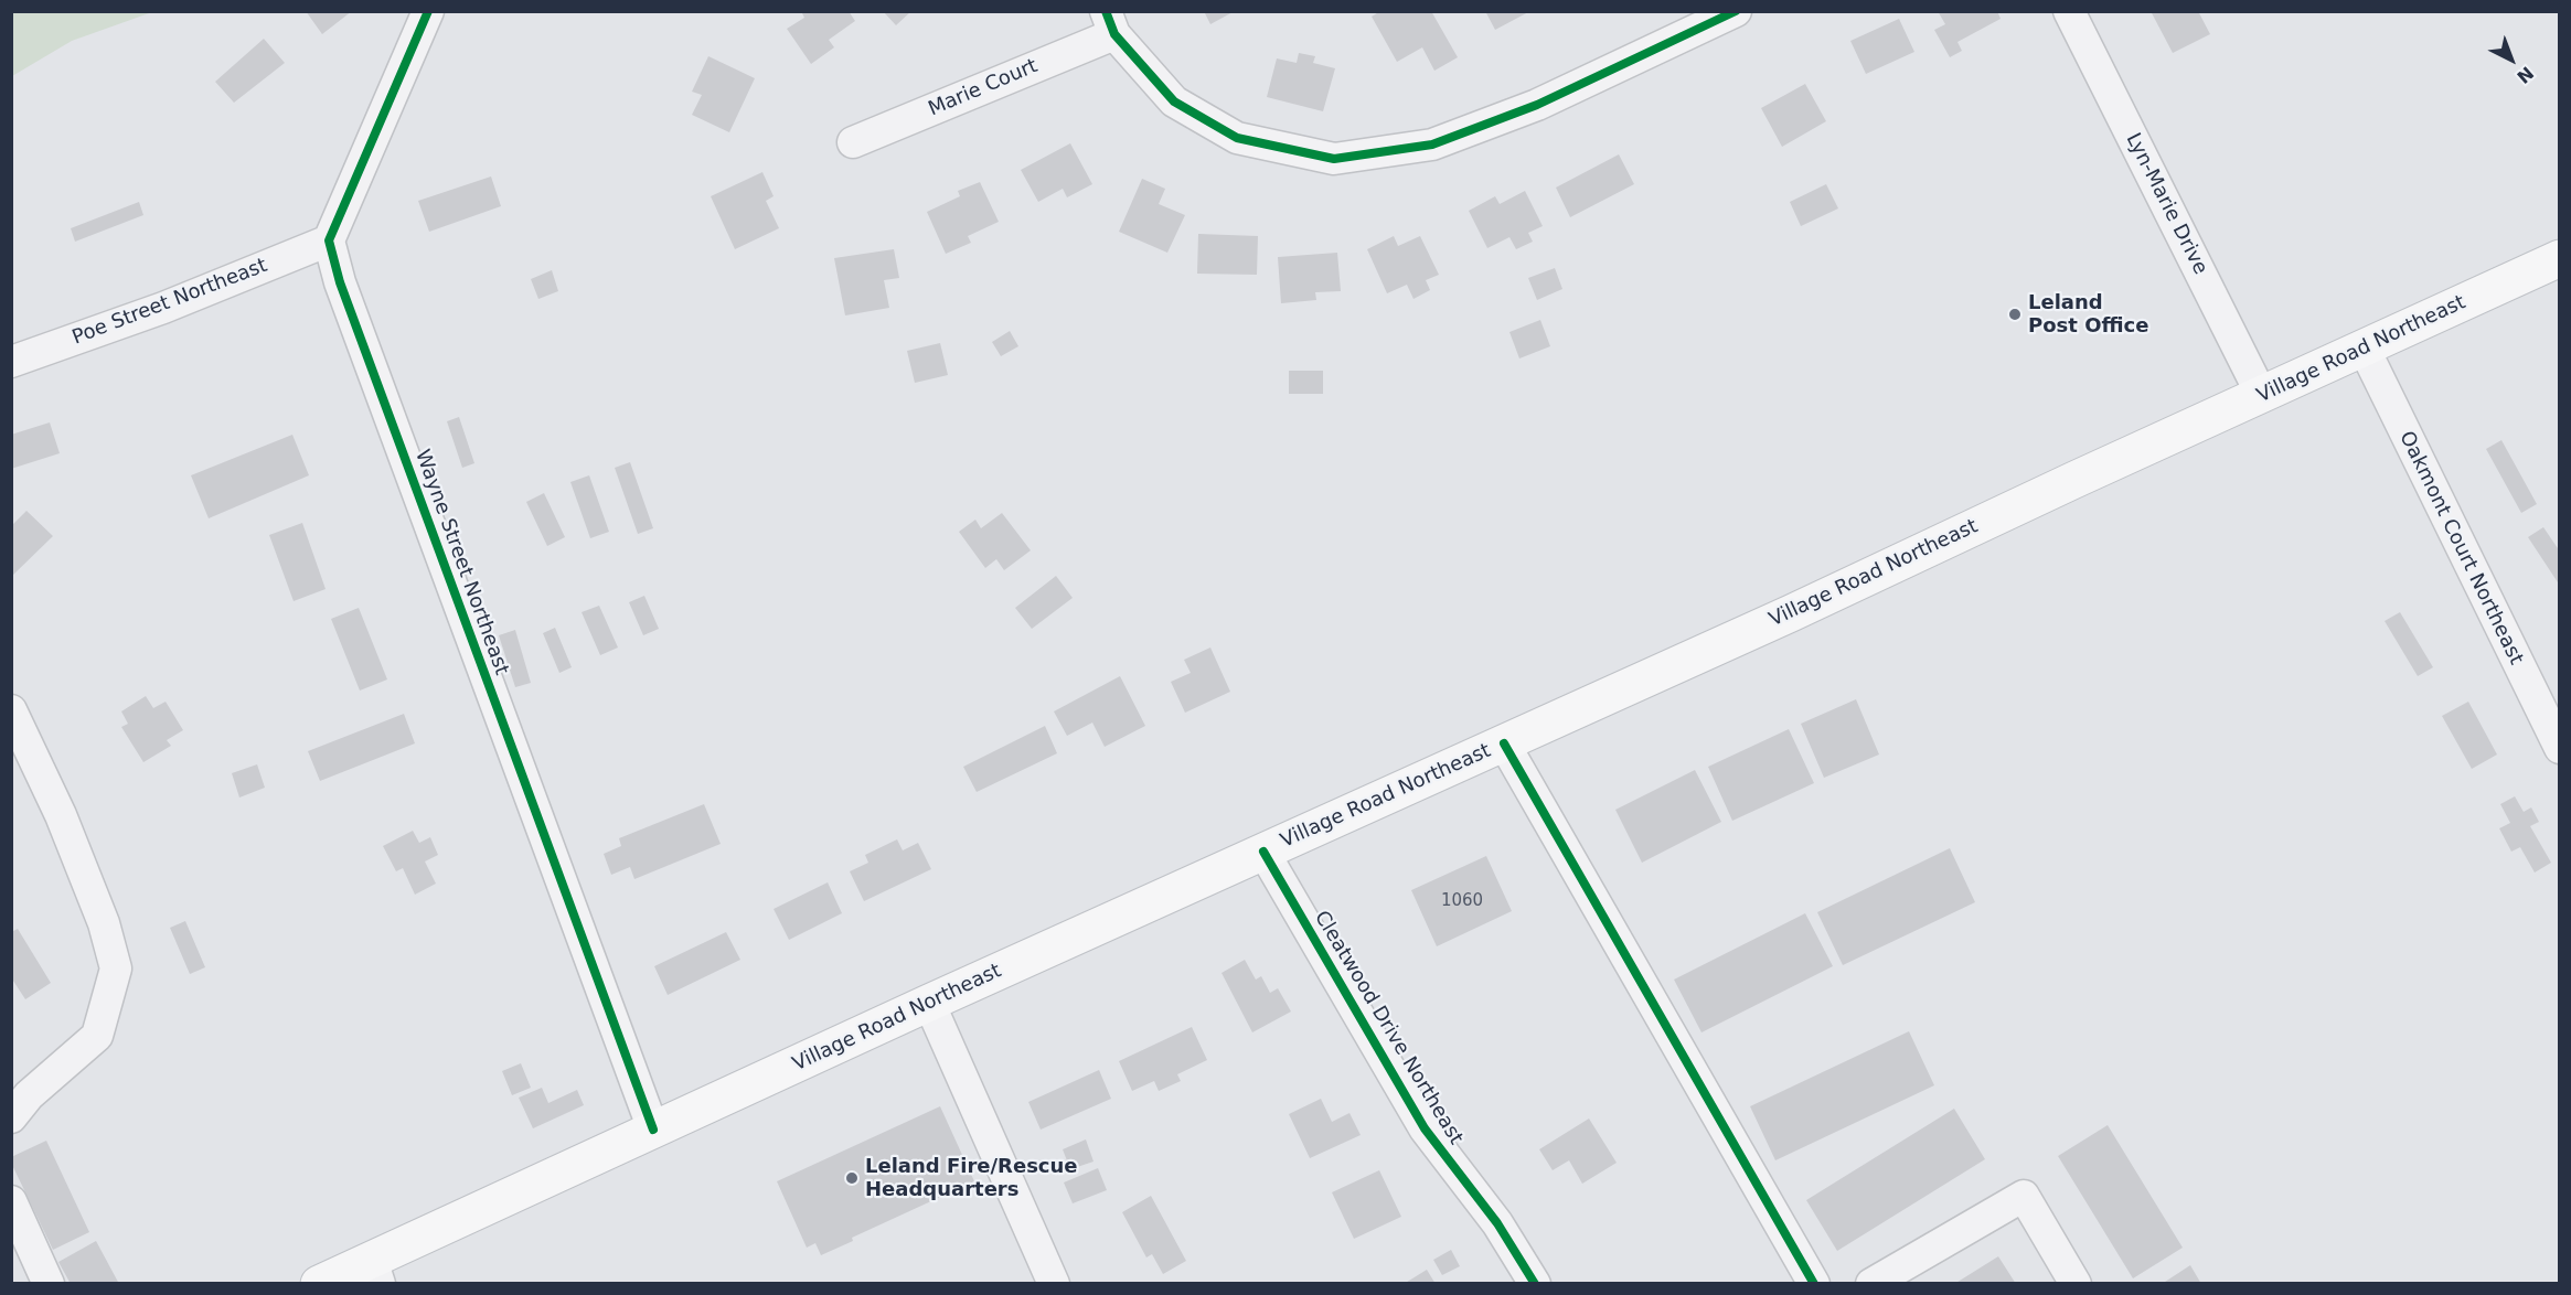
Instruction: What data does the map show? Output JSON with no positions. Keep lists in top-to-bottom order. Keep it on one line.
{"streets":{"main road":["Village Road Northeast"],"street":["Marie Court","Lyn-Marie Drive","Poe Street Northeast","Oakmont Court Northeast","Wayne Street Northeast","Cleatwood Drive Northeast"]},"crossings":[["Lyn-Marie Drive","Village Road Northeast"],["Poe Street Northeast","Wayne Street Northeast"],["Village Road Northeast","Oakmont Court Northeast"],["Village Road Northeast","Wayne Street Northeast"],["Village Road Northeast","Cleatwood Drive Northeast"]],"places":["Leland Post Office","Leland Fire/Rescue Headquarters"],"house_numbers":["1060"],"north":"bottom right"}
